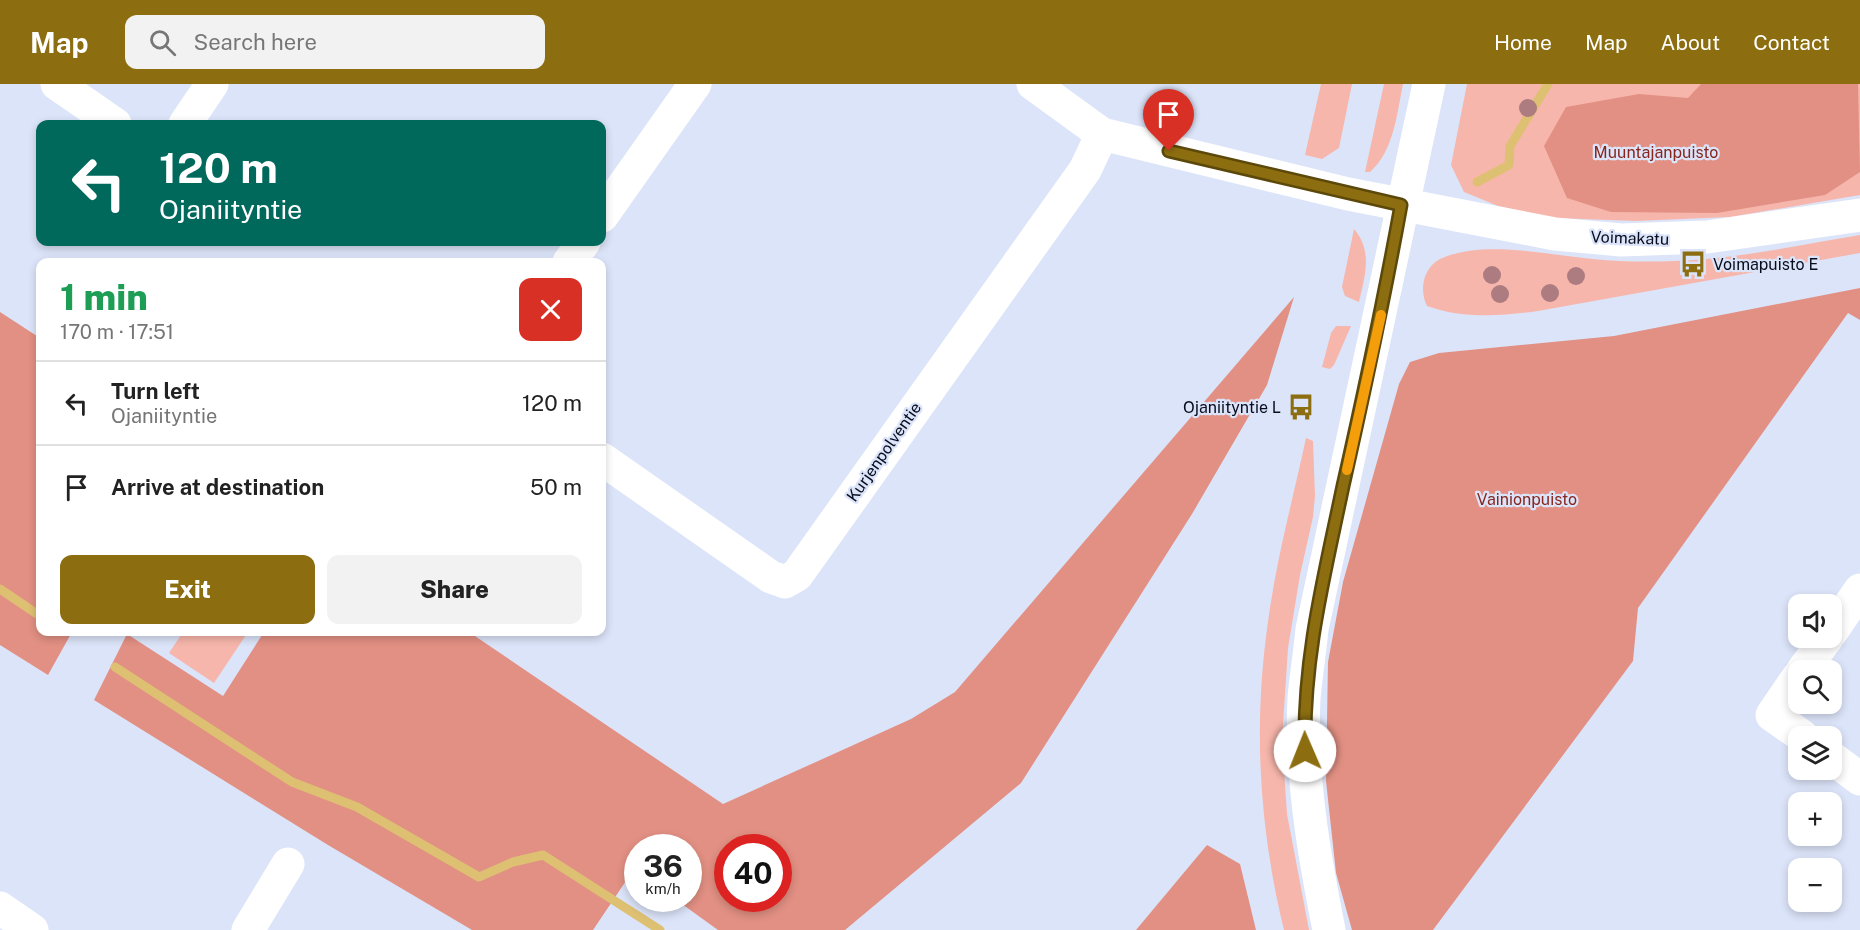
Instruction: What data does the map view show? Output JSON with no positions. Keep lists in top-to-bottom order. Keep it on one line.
{"streets":{"street":["Voimakatu","Kurjenpolventie"]},"crossings":[["Voimakatu","Kurjenpolventie"]],"parks":["Muuntajanpuisto","Vainionpuisto"],"places":{"bus stop":["Voimapuisto E","Ojaniityntie L"]},"page":{"header":"Map","search":"Search here","nav":["Home","Map","About","Contact"],"turn":["120 m","Ojaniityntie"],"heading":["1 min","170 m · 17:51"],"list":[{"name":"Turn left","note":"Ojaniityntie","value":"120 m"},{"name":"Arrive at destination","value":"50 m"}],"buttons":["Exit","Share"],"map_buttons":["+","−"],"speed":"36 km/h","limit":"40"}}
